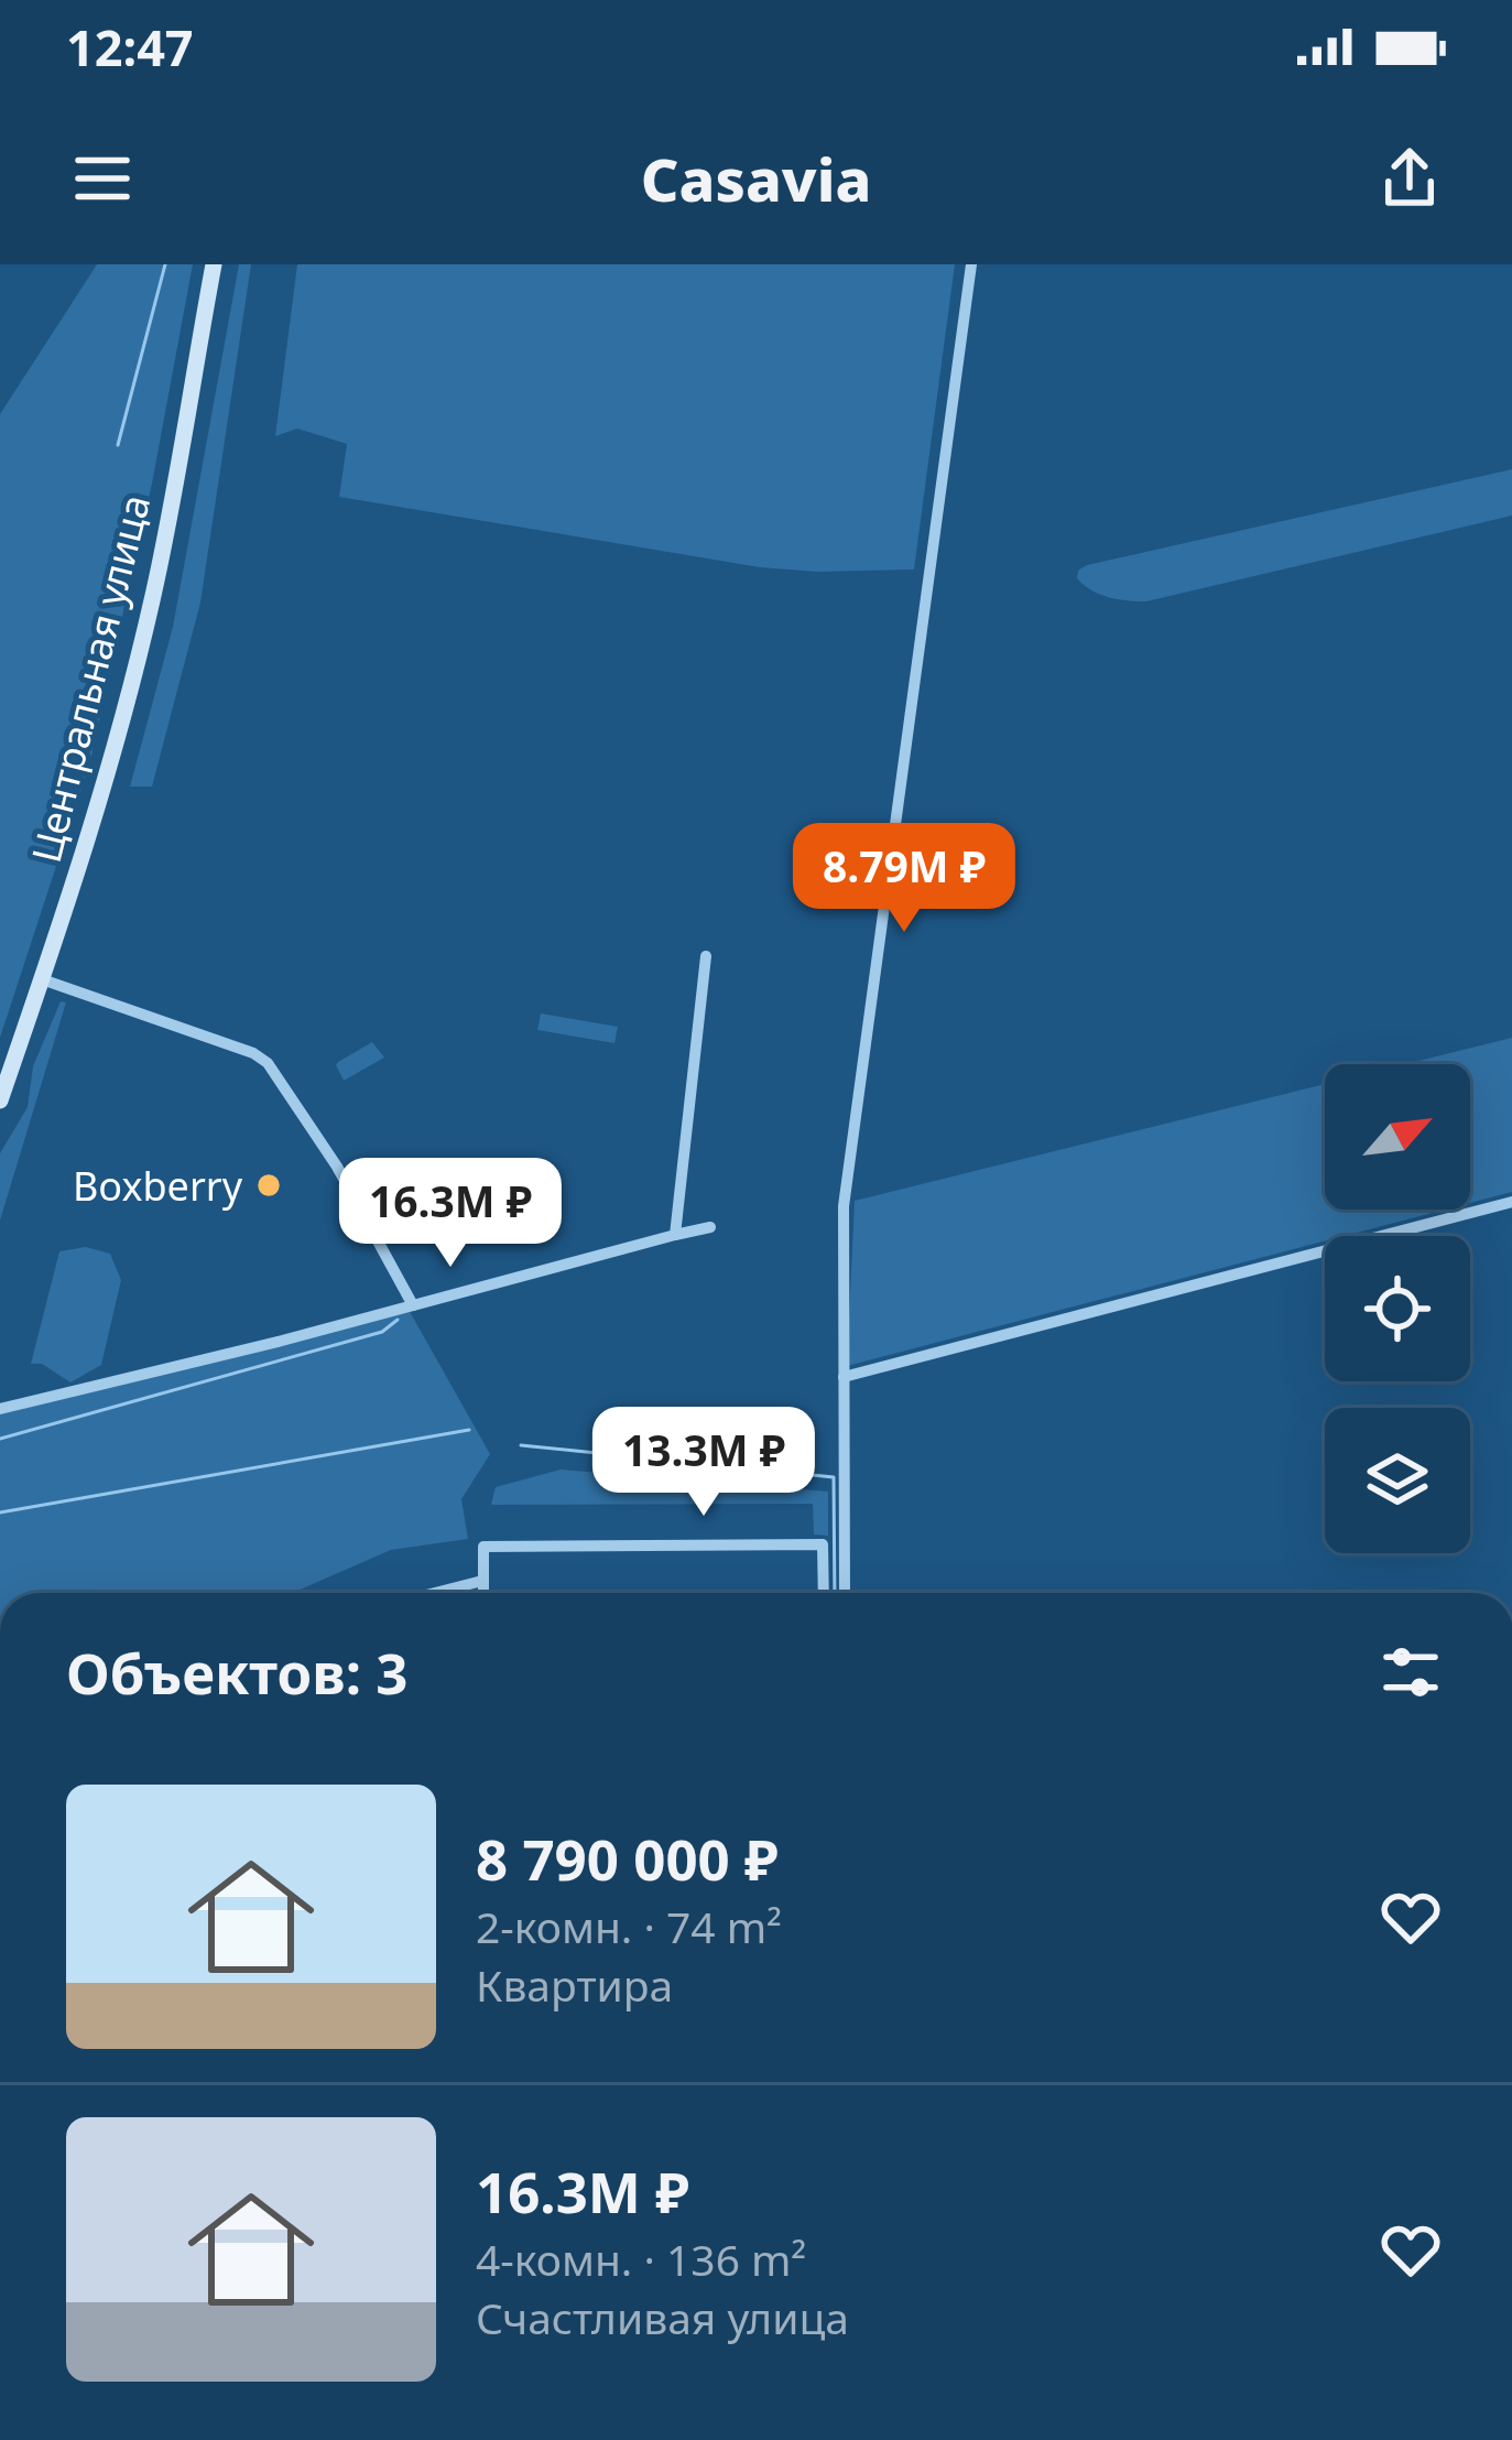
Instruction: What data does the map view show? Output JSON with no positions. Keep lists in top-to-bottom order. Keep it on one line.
{"streets":{"main road":["Центральная улица"]},"places":["Boxberry"],"north":"top right","page":{"status":"12:47","header":"Casavia","price":["8.79M ₽","16.3M ₽","13.3M ₽"],"heading":"Объектов: 3","list":[{"name":"8 790 000 ₽","note":"2-комн. · 74 m² · Квартира"},{"name":"16.3M ₽","note":"4-комн. · 136 m² · Счастливая улица"}]}}
